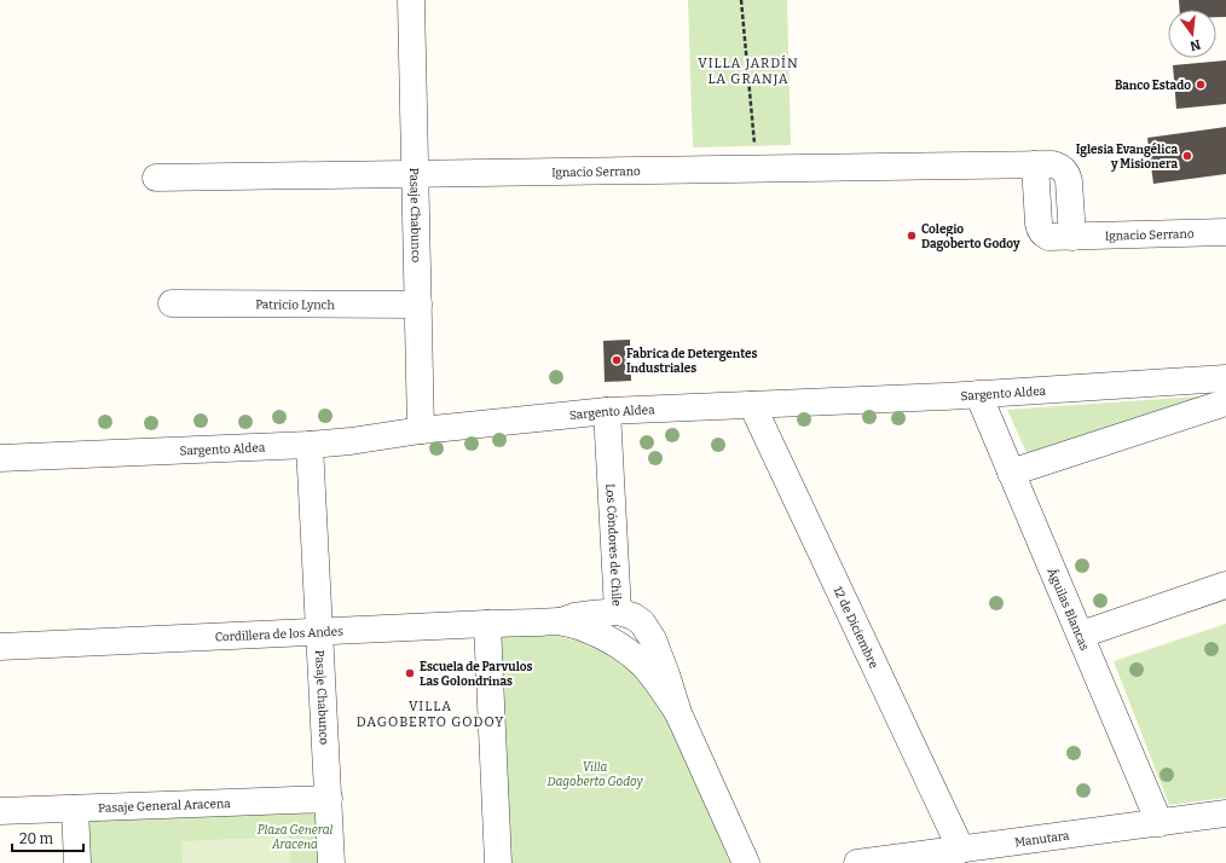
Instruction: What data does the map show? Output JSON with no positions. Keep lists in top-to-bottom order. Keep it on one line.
{"streets":{"street":["Ignacio Serrano","Pasaje Chabunco","Patricio Lynch","Sargento Aldea","Los Cóndores de Chile","Águilas Blancas","12 de Diciembre","Cordillera de los Andes","Pasaje General Aracena","Manutara"]},"crossings":[["Ignacio Serrano","Pasaje Chabunco"],["Pasaje Chabunco","Patricio Lynch"],["Pasaje Chabunco","Sargento Aldea"],["Pasaje Chabunco","Cordillera de los Andes"],["Pasaje Chabunco","Pasaje General Aracena"],["Sargento Aldea","Los Cóndores de Chile"],["Sargento Aldea","Águilas Blancas"],["Sargento Aldea","12 de Diciembre"],["Los Cóndores de Chile","Cordillera de los Andes"],["Águilas Blancas","Manutara"],["12 de Diciembre","Manutara"]],"districts":["VILLA JARDÍN LA GRANJA","VILLA DAGOBERTO GODOY"],"parks":["Villa Dagoberto Godoy","Plaza General Aracena"],"places":["Banco Estado","Iglesia Evangélica y Misionera","Colegio Dagoberto Godoy","Fabrica de Detergentes Industriales","Escuela de Parvulos Las Golondrinas"],"scale_bar":"20 m","north":"bottom"}
